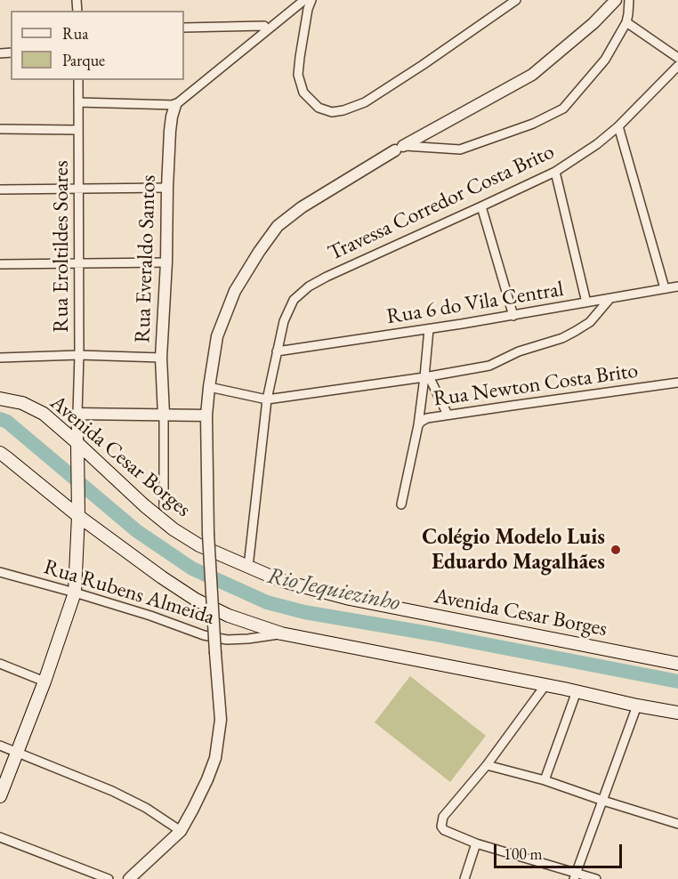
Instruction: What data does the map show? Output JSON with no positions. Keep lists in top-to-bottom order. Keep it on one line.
{"streets":{"main road":["Avenida Cesar Borges"],"street":["Travessa Corredor Costa Brito","Rua Eroltildes Soares","Rua Everaldo Santos","Rua 6 do Vila Central","Rua Newton Costa Brito","Rua Rubens Almeida"]},"crossings":[["Travessa Corredor Costa Brito","Rua 6 do Vila Central"],["Travessa Corredor Costa Brito","Avenida Cesar Borges"]],"water":["Rio Jequiezinho"],"places":["Colégio Modelo Luis Eduardo Magalhães"],"legend":["Rua","Parque"],"scale_bar":"100 m"}
